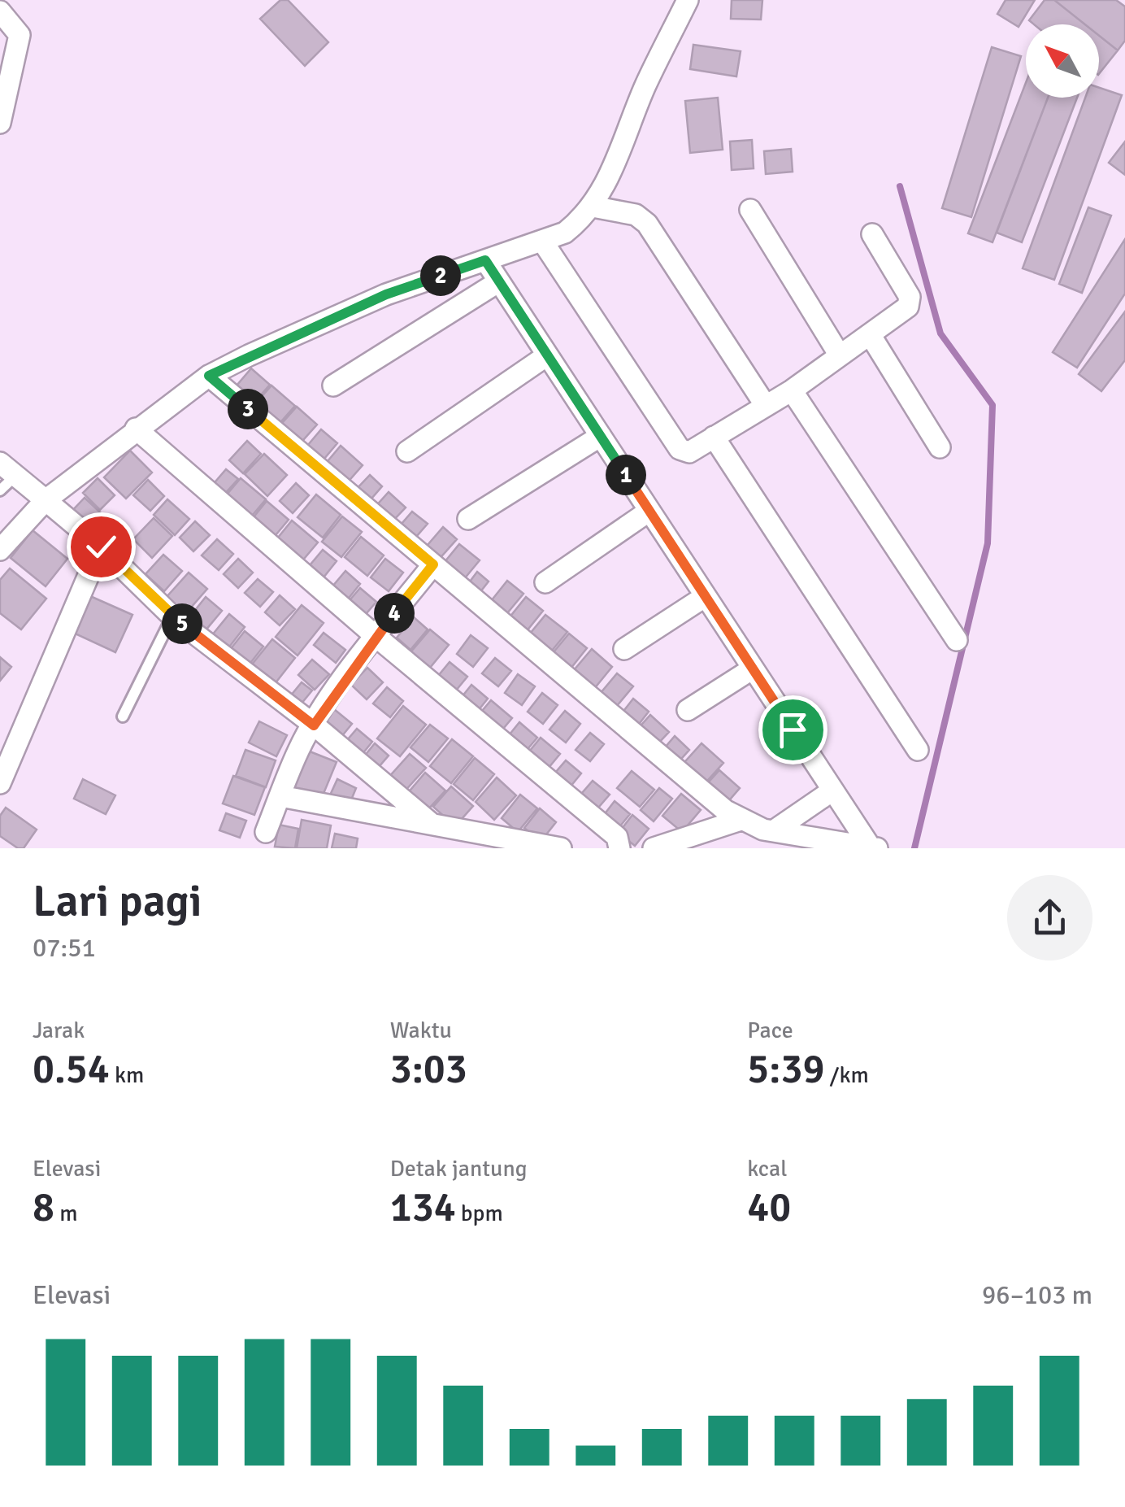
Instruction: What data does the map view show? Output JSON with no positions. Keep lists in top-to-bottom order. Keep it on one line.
{"north":"top left","page":{"pins":["2","3","1","4","5"],"heading":["Lari pagi","07:51"],"stats":[["Jarak","0.54 km"],["Waktu","3:03"],["Pace","5:39 /km"],["Elevasi","8 m"],["Detak jantung","134 bpm"],["kcal","40"]],"chart":["Elevasi","96–103 m"]}}
